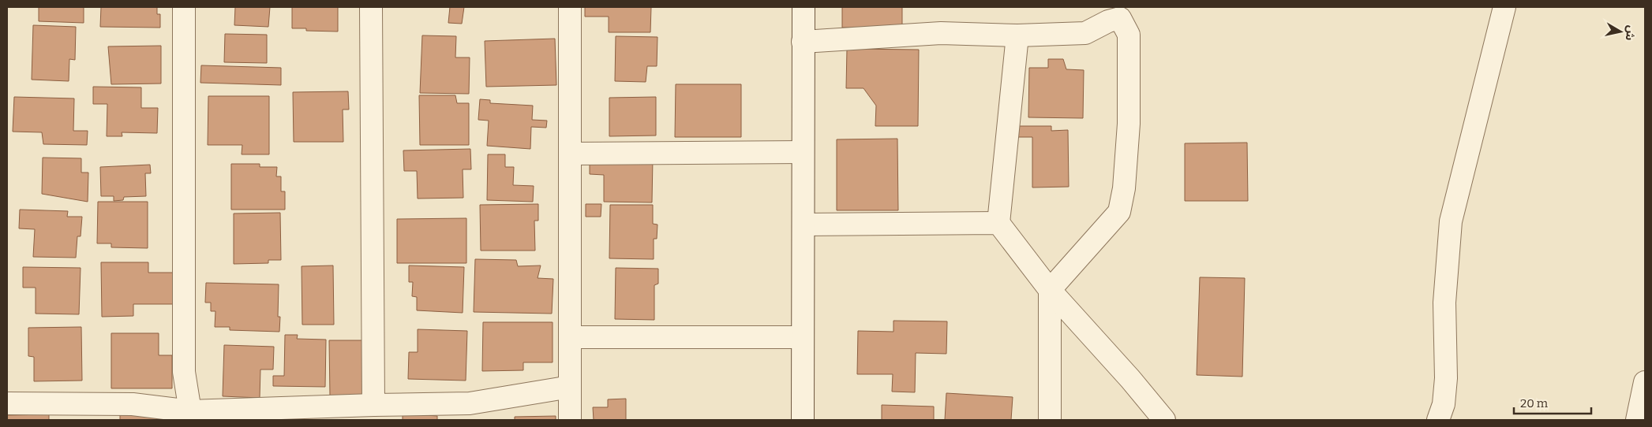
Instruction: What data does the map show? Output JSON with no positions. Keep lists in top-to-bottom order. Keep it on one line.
{"scale_bar":"20 m","north":"right"}
